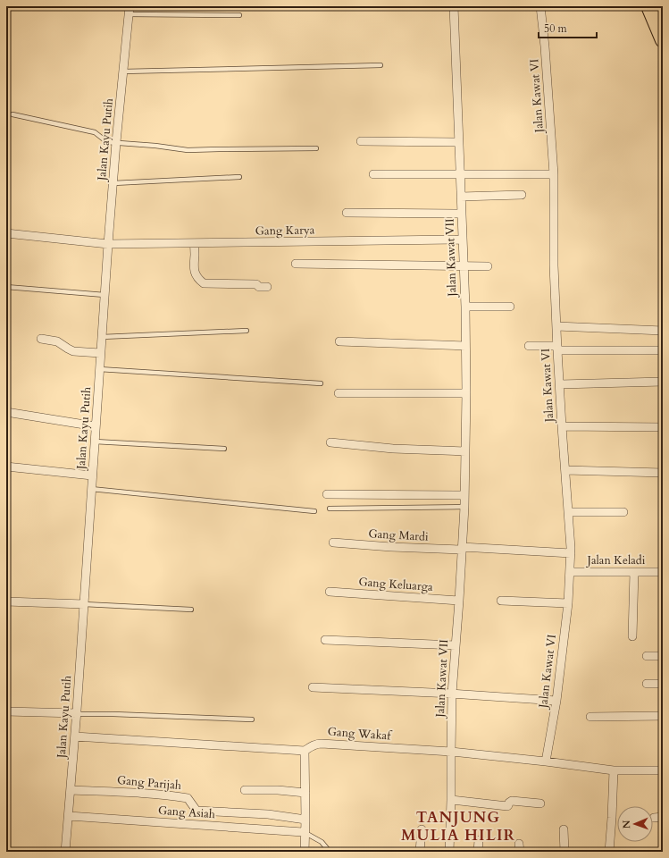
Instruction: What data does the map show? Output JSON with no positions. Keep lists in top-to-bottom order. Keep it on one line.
{"streets":{"street":["Jalan Kawat VI","Jalan Kayu Putih","Gang Karya","Jalan Kawat VII","Gang Mardi","Jalan Keladi","Gang Keluarga","Gang Wakaf","Gang Parijah","Gang Asiah"]},"crossings":[["Jalan Kawat VI","Gang Mardi"],["Jalan Kawat VI","Jalan Keladi"],["Jalan Kawat VI","Gang Wakaf"],["Jalan Kayu Putih","Gang Karya"],["Jalan Kayu Putih","Gang Parijah"],["Jalan Kayu Putih","Gang Asiah"],["Gang Karya","Jalan Kawat VII"],["Jalan Kawat VII","Gang Mardi"],["Jalan Kawat VII","Gang Keluarga"],["Jalan Kawat VII","Gang Wakaf"]],"districts":["TANJUNG MULIA HILIR"],"scale_bar":"50 m","north":"left"}
